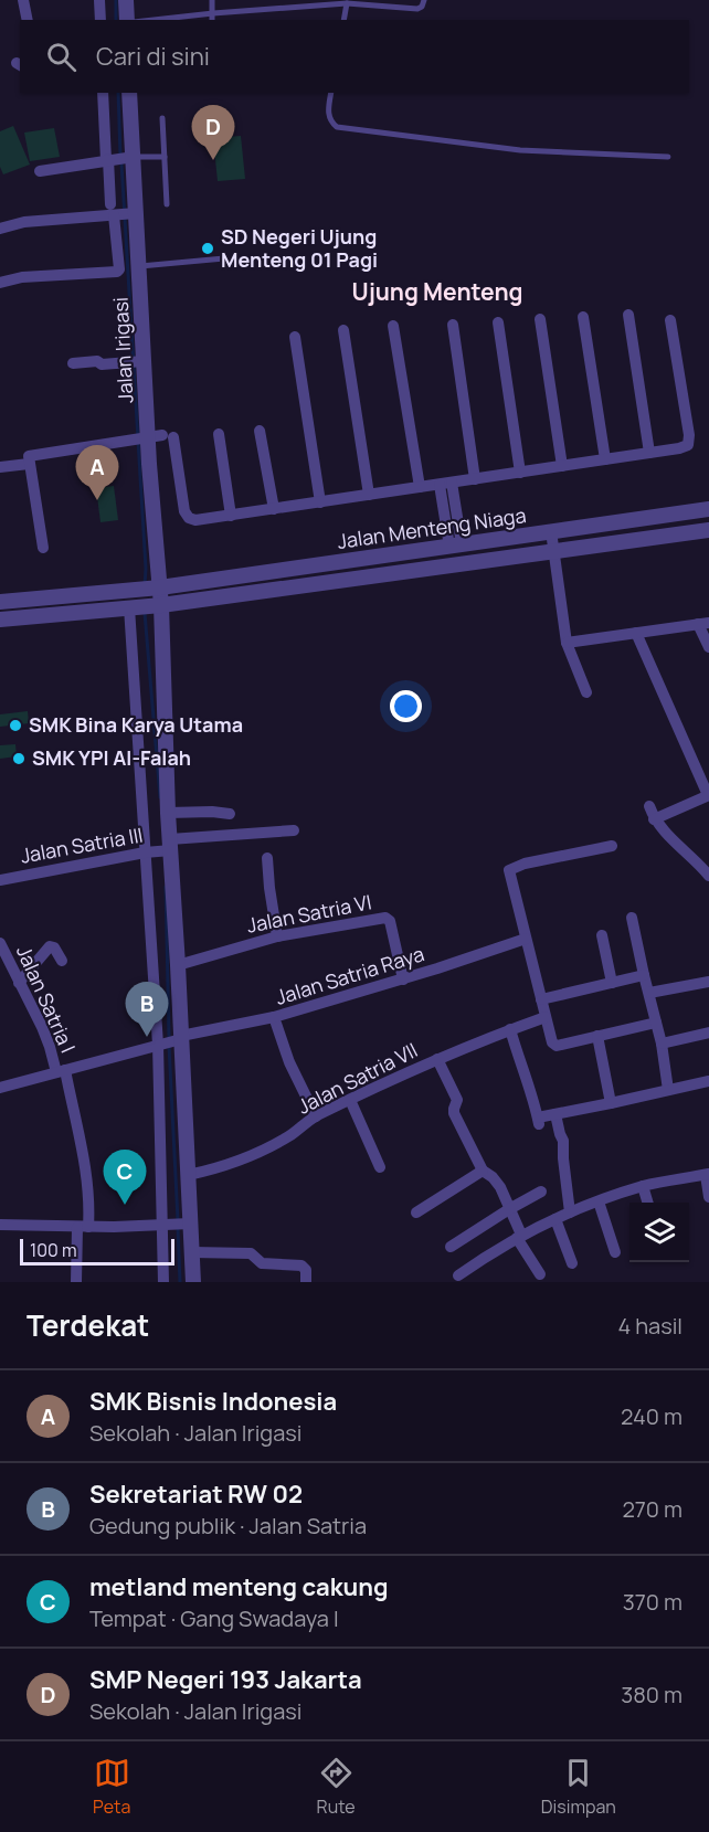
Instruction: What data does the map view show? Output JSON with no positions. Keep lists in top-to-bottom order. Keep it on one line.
{"streets":{"street":["Jalan Irigasi","Jalan Menteng Niaga","Jalan Satria III","Jalan Satria VI","Jalan Satria Raya","Jalan Satria I","Jalan Satria VII"]},"crossings":[["Jalan Irigasi","Jalan Menteng Niaga"],["Jalan Irigasi","Jalan Satria III"],["Jalan Irigasi","Jalan Satria VI"],["Jalan Irigasi","Jalan Satria Raya"],["Jalan Irigasi","Jalan Satria VII"],["Jalan Satria VI","Jalan Satria Raya"],["Jalan Satria Raya","Jalan Satria I"]],"districts":["Ujung Menteng"],"places":["SD Negeri Ujung Menteng 01 Pagi","SMK Bina Karya Utama","SMK YPI Al-Falah"],"scale_bar":"100 m","page":{"search":"Cari di sini","pins":["D","A","B","C"],"scale":"100 m","heading":["Terdekat","4 hasil"],"list":[{"mark":"A","name":"SMK Bisnis Indonesia","note":"Sekolah · Jalan Irigasi","value":"240 m"},{"mark":"B","name":"Sekretariat RW 02","note":"Gedung publik · Jalan Satria","value":"270 m"},{"mark":"C","name":"metland menteng cakung","note":"Tempat · Gang Swadaya I","value":"370 m"},{"mark":"D","name":"SMP Negeri 193 Jakarta","note":"Sekolah · Jalan Irigasi","value":"380 m"}],"nav":["Peta","Rute","Disimpan"]}}
